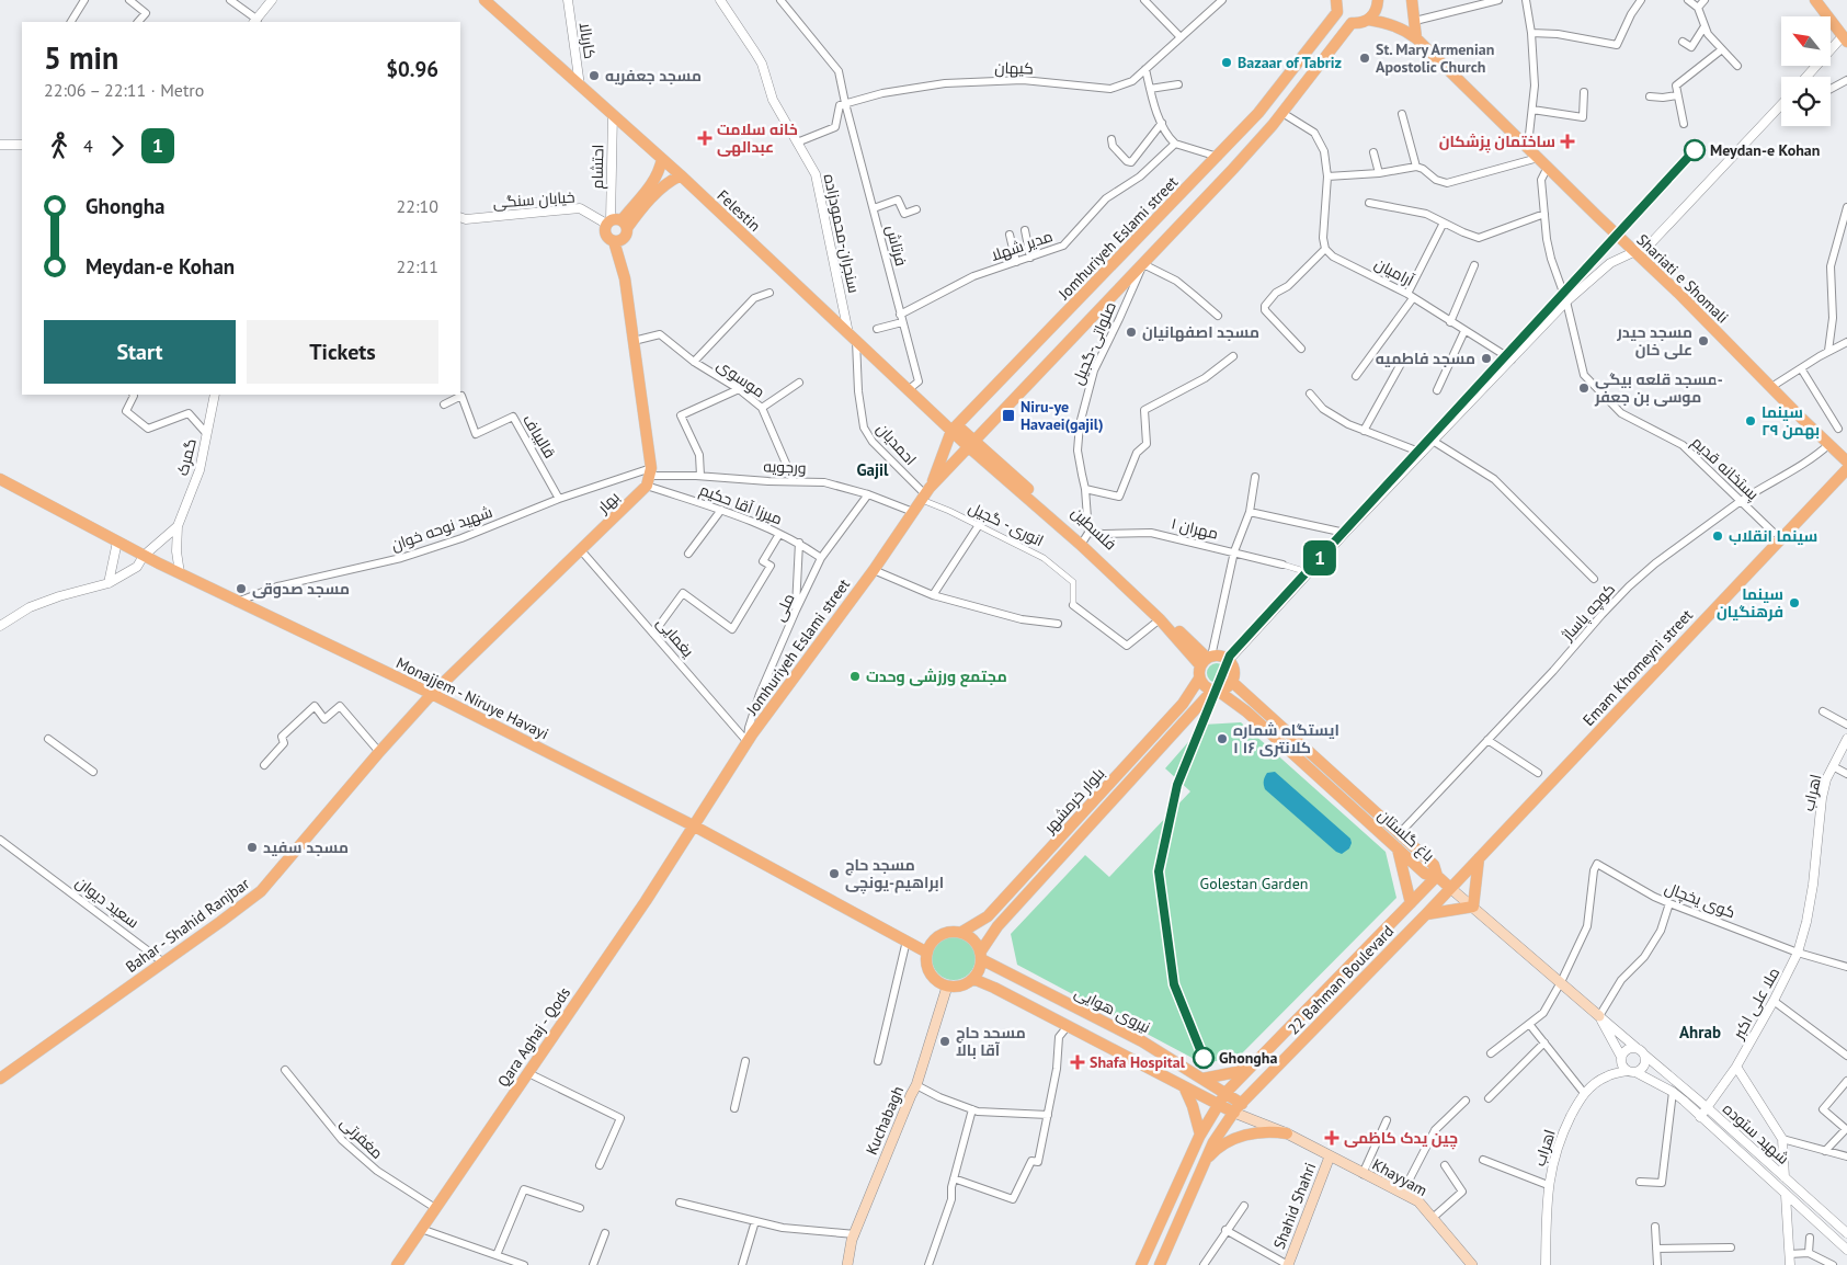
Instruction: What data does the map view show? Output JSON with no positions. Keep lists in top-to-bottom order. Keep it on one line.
{"streets":{"main road":["Felestin","Jomhuriyeh Eslami street","Shariati e Shomali","بهار","فلسطین","Emam Khomeyni street","Monajjem - Niruye Havayi","بلوار خرمشهر","باغ گلستان","Bahar - Shahid Ranjbar","22 Bahman Boulevard","نیروی هوایی","Qara Aghaj - Qods","Kuchabagh","Khayyam","Shahid Shahri"],"street":["کاربالا","کیهان","احتشام","خیابان سنگی","سنجران-محمودزاده","فرتاش","مدیر شهلا","آرامیان","صلواتی-گجیل","موسوی","قالیباف","احمدیان","گمرک","ورجویه","پستخانه قدیم","میرزا آقا حکیم","انوری - گجیل","شهید نوحه خوان","مهران ۱","ملی","کوچه پاساژ","یغمایی","اهراب","کوی یخچال","سعید دیوان","ملا علی اکبر","شهید ستوده","مغفرتی"]},"crossings":[["کاربالا","Felestin"],["کیهان","فرتاش"],["احتشام","خیابان سنگی"],["احتشام","Felestin"],["Felestin","سنجران-محمودزاده"],["Felestin","Jomhuriyeh Eslami street"],["Felestin","فرتاش"],["Felestin","احمدیان"],["Felestin","فلسطین"],["سنجران-محمودزاده","احمدیان"],["Jomhuriyeh Eslami street","Shariati e Shomali"],["Jomhuriyeh Eslami street","صلواتی-گجیل"],["Jomhuriyeh Eslami street","احمدیان"],["Jomhuriyeh Eslami street","ورجویه"],["Jomhuriyeh Eslami street","انوری - گجیل"],["Jomhuriyeh Eslami street","فلسطین"],["Jomhuriyeh Eslami street","ملی"],["Jomhuriyeh Eslami street","یغمایی"],["Jomhuriyeh Eslami street","Monajjem - Niruye Havayi"],["Jomhuriyeh Eslami street","Qara Aghaj - Qods"],["فرتاش","مدیر شهلا"],["Shariati e Shomali","پستخانه قدیم"],["Shariati e Shomali","کوچه پاساژ"],["صلواتی-گجیل","فلسطین"],["صلواتی-گجیل","مهران ۱"],["موسوی","ورجویه"],["قالیباف","شهید نوحه خوان"],["احمدیان","انوری - گجیل"],["گمرک","Monajjem - Niruye Havayi"],["ورجویه","بهار"],["ورجویه","میرزا آقا حکیم"],["ورجویه","شهید نوحه خوان"],["ورجویه","ملی"],["پستخانه قدیم","کوچه پاساژ"],["بهار","میرزا آقا حکیم"],["بهار","شهید نوحه خوان"],["بهار","یغمایی"],["بهار","Monajjem - Niruye Havayi"],["بهار","Bahar - Shahid Ranjbar"],["میرزا آقا حکیم","شهید نوحه خوان"],["میرزا آقا حکیم","ملی"],["انوری - گجیل","فلسطین"],["شهید نوحه خوان","Monajjem - Niruye Havayi"],["فلسطین","مهران ۱"],["فلسطین","بلوار خرمشهر"],["فلسطین","باغ گلستان"],["ملی","یغمایی"],["کوچه پاساژ","باغ گلستان"],["Emam Khomeyni street","22 Bahman Boulevard"],["Monajjem - Niruye Havayi","بلوار خرمشهر"],["Monajjem - Niruye Havayi","Bahar - Shahid Ranjbar"],["Monajjem - Niruye Havayi","نیروی هوایی"],["Monajjem - Niruye Havayi","Qara Aghaj - Qods"],["Monajjem - Niruye Havayi","Kuchabagh"],["اهراب","کوی یخچال"],["اهراب","ملا علی اکبر"],["اهراب","شهید ستوده"],["بلوار خرمشهر","باغ گلستان"],["بلوار خرمشهر","نیروی هوایی"],["بلوار خرمشهر","Kuchabagh"],["باغ گلستان","22 Bahman Boulevard"],["کوی یخچال","ملا علی اکبر"],["سعید دیوان","Bahar - Shahid Ranjbar"],["22 Bahman Boulevard","نیروی هوایی"],["22 Bahman Boulevard","Khayyam"],["ملا علی اکبر","شهید ستوده"],["نیروی هوایی","Kuchabagh"],["نیروی هوایی","Khayyam"],["Qara Aghaj - Qods","مغفرتی"],["Khayyam","Shahid Shahri"]],"districts":["Gajil","Ahrab"],"parks":["Golestan Garden"],"places":{"other":["St. Mary Armenian Apostolic Church","Bazaar of Tabriz","مسجد جعفریه","Meydan-e Kohan","مسجد اصفهانیان","مسجد حیدر علی خان","مسجد فاطمیه","مسجد قلعه بیگی- موسی بن جعفر","سینما ۲۹ بهمن","سینما انقلاب","مسجد صدوقی","سینما فرهنگیان","مجتمع ورزشی وحدت","ایستگاه شماره ۱ کلانتری ۱۶","مسجد سفید","مسجد حاج ابراهیم-یونچی","مسجد حاج آقا بالا","Ghongha"],"health":["خانه سلامت عبدالهی","ساختمان پزشکان","Shafa Hospital","چین یدک کاظمی"],"transit":["Niru-ye Havaei(gajil)"]},"lines":["metro line 1"],"north":"top left","page":{"on_map":"1","heading":["5 min","22:06 – 22:11 · Metro","$0.96"],"legs":["4","1"],"list":[{"name":"Ghongha","value":"22:10"},{"name":"Meydan-e Kohan","value":"22:11"}],"buttons":["Start","Tickets"]}}
